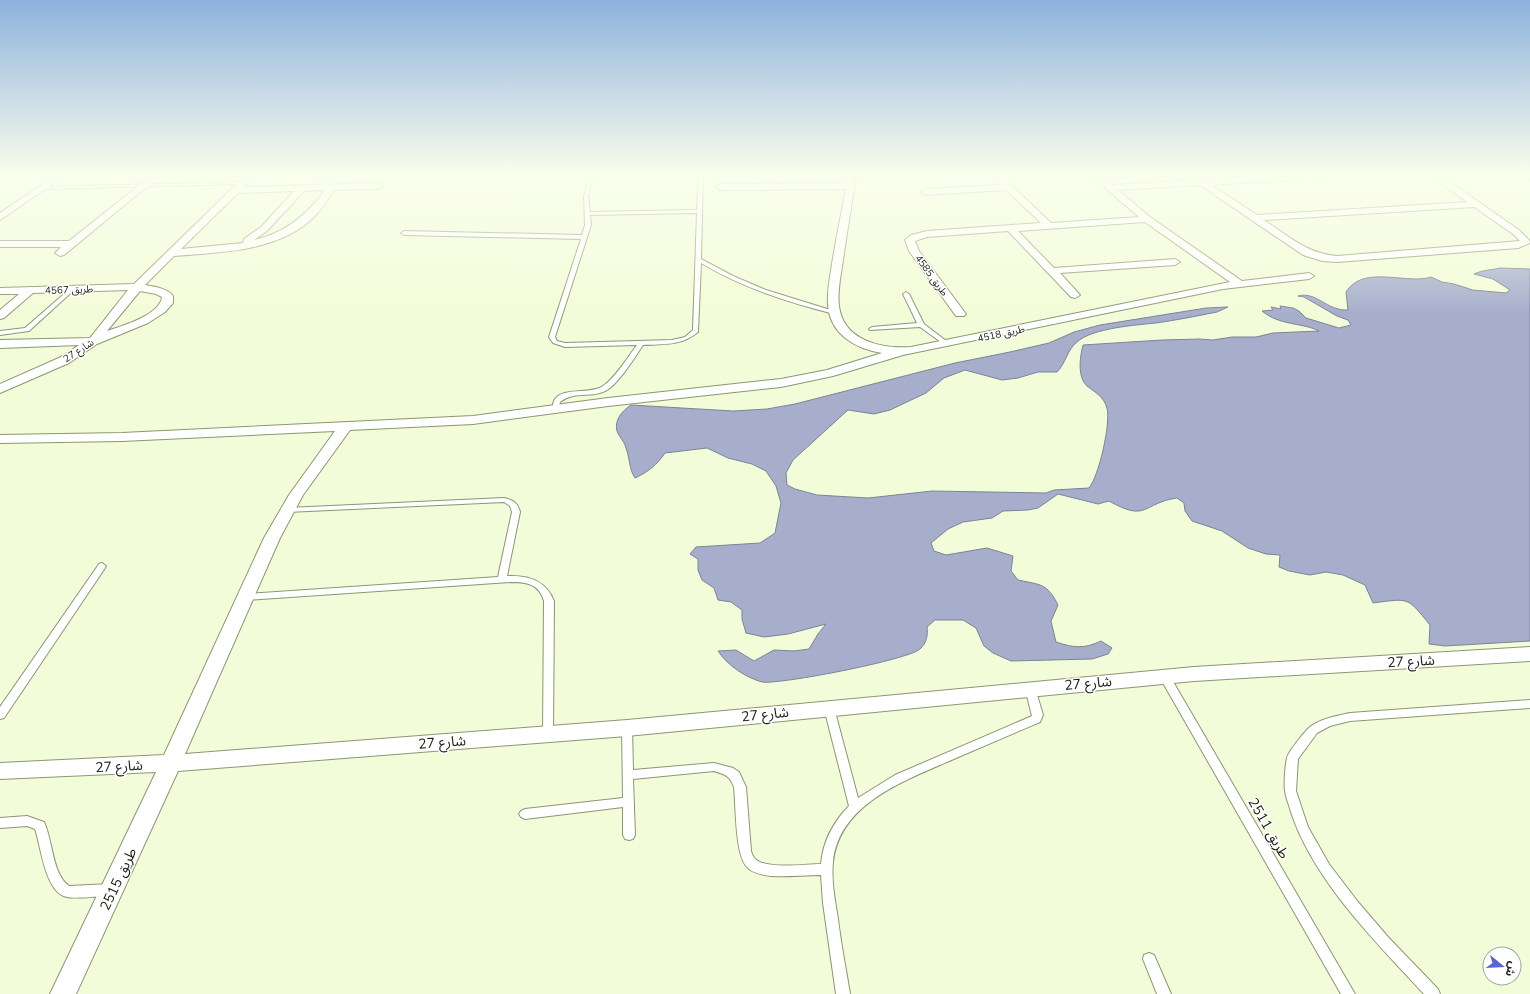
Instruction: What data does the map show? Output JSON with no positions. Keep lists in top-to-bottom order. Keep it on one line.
{"streets":{"street":["طريق 4585","طريق 4567","طريق 4518","شارع 27","طريق 2515"],"lane":["طريق 2511"]},"crossings":[["طريق 4567","شارع 27"],["شارع 27","طريق 2511"],["شارع 27","طريق 2515"]],"north":"right"}
